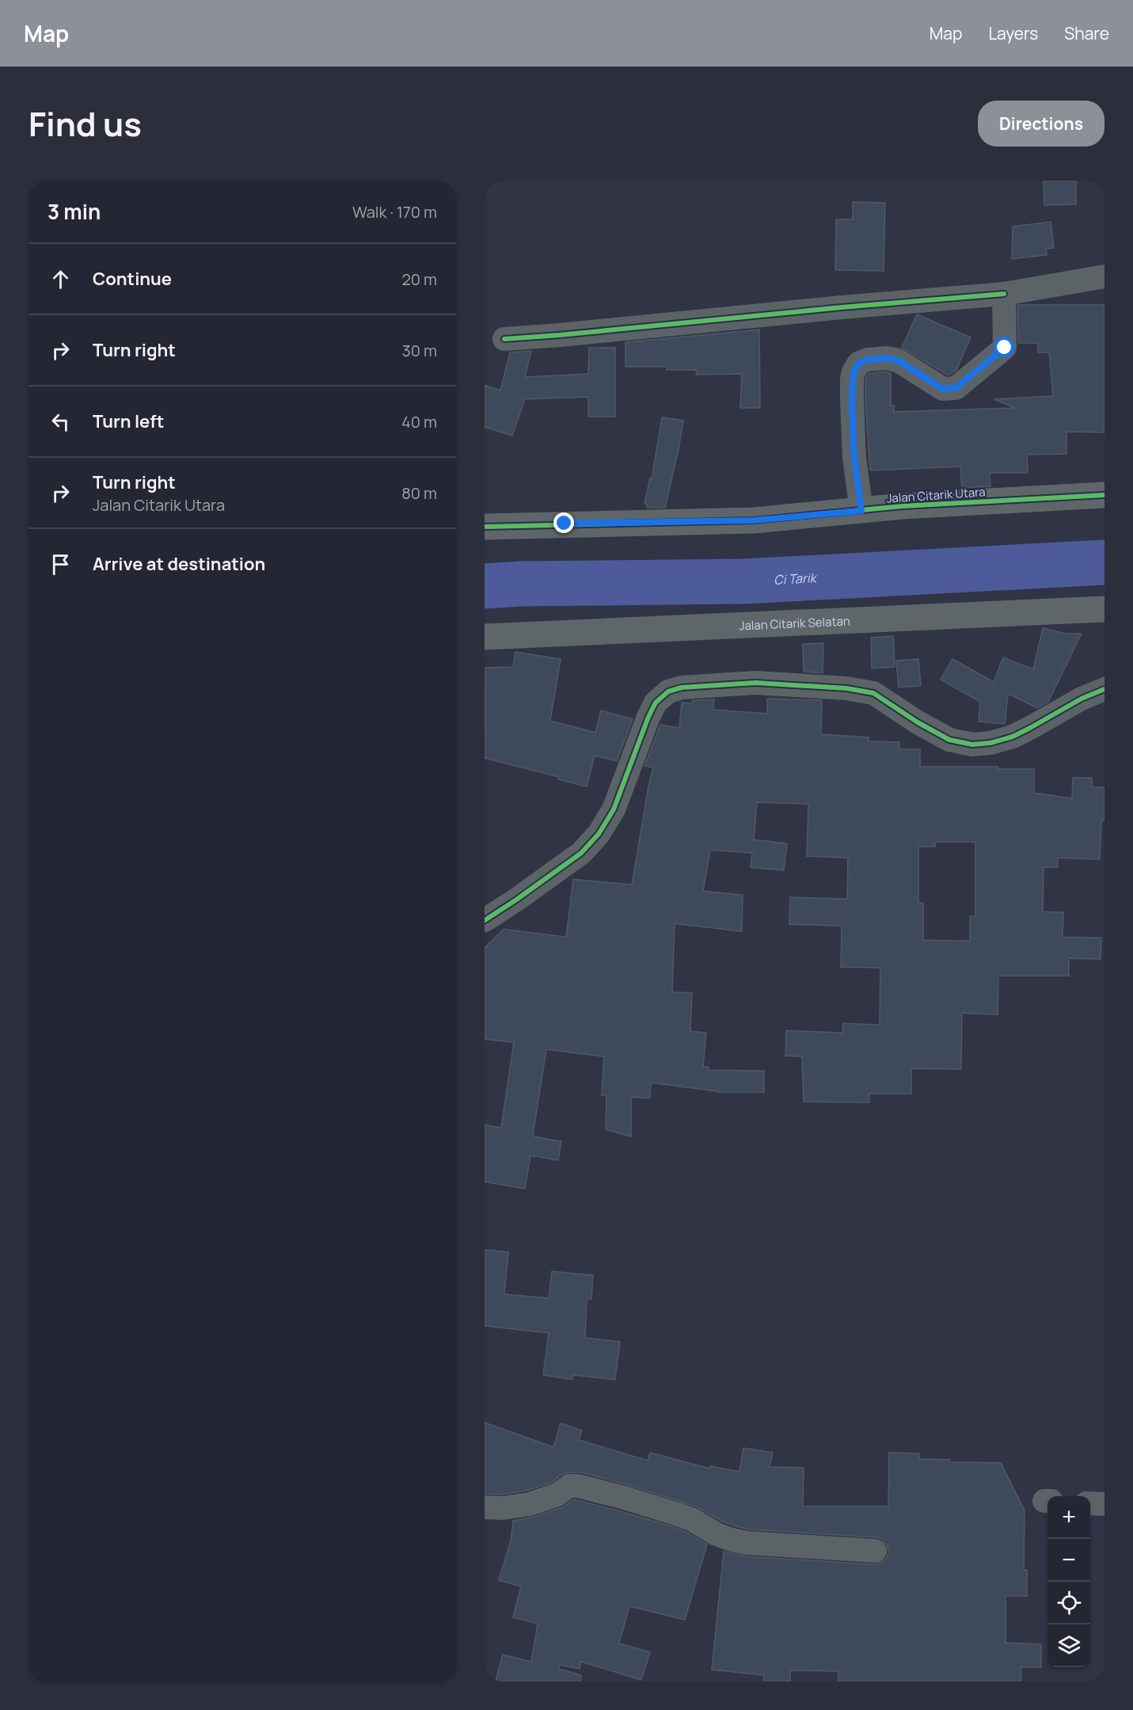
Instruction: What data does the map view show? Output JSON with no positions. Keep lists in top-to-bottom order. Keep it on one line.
{"streets":{"street":["Jalan Citarik Utara","Jalan Citarik Selatan"]},"water":["Ci Tarik"],"page":{"header":"Map","nav":["Map","Layers","Share"],"title":"Find us","buttons":"Directions","heading":["3 min","Walk · 170 m"],"list":[["Continue","20 m"],["Turn right","30 m"],["Turn left","40 m"],["Turn right","Jalan Citarik Utara","80 m"],"Arrive at destination"],"map_buttons":["+","−"]}}
